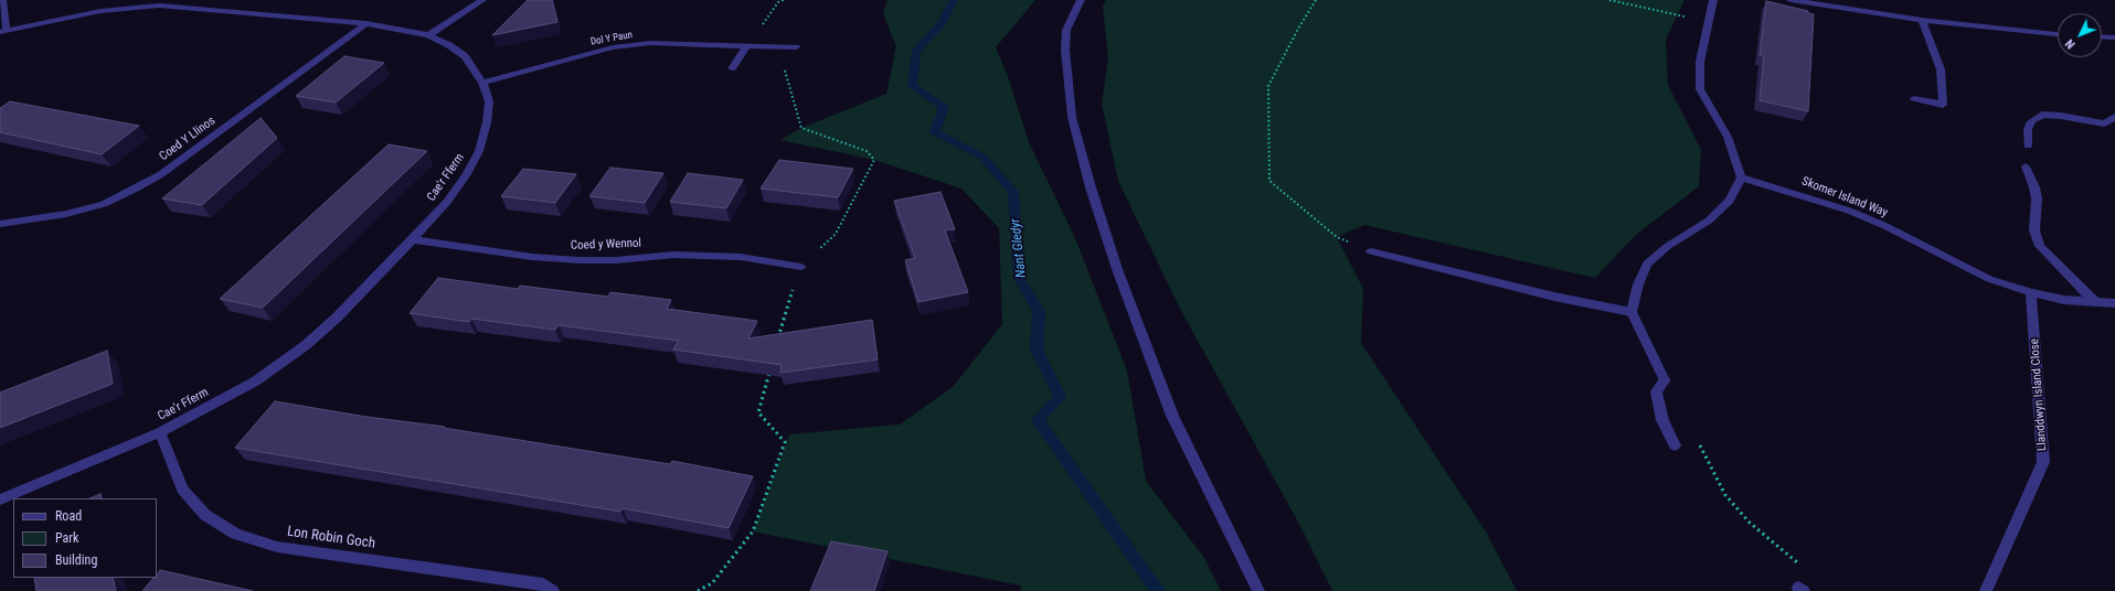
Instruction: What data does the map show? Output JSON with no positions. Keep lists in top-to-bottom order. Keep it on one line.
{"streets":{"street":["Dol Y Paun","Coed Y Llinos","Cae'r Fferm","Skomer Island Way","Coed y Wennol","Llanddwyn Island Close","Lon Robin Goch"]},"crossings":[["Dol Y Paun","Cae'r Fferm"],["Coed Y Llinos","Cae'r Fferm"],["Cae'r Fferm","Coed y Wennol"],["Cae'r Fferm","Lon Robin Goch"],["Skomer Island Way","Llanddwyn Island Close"]],"water":["Nant Gledyr"],"legend":["Road","Park","Building"],"north":"bottom left"}
